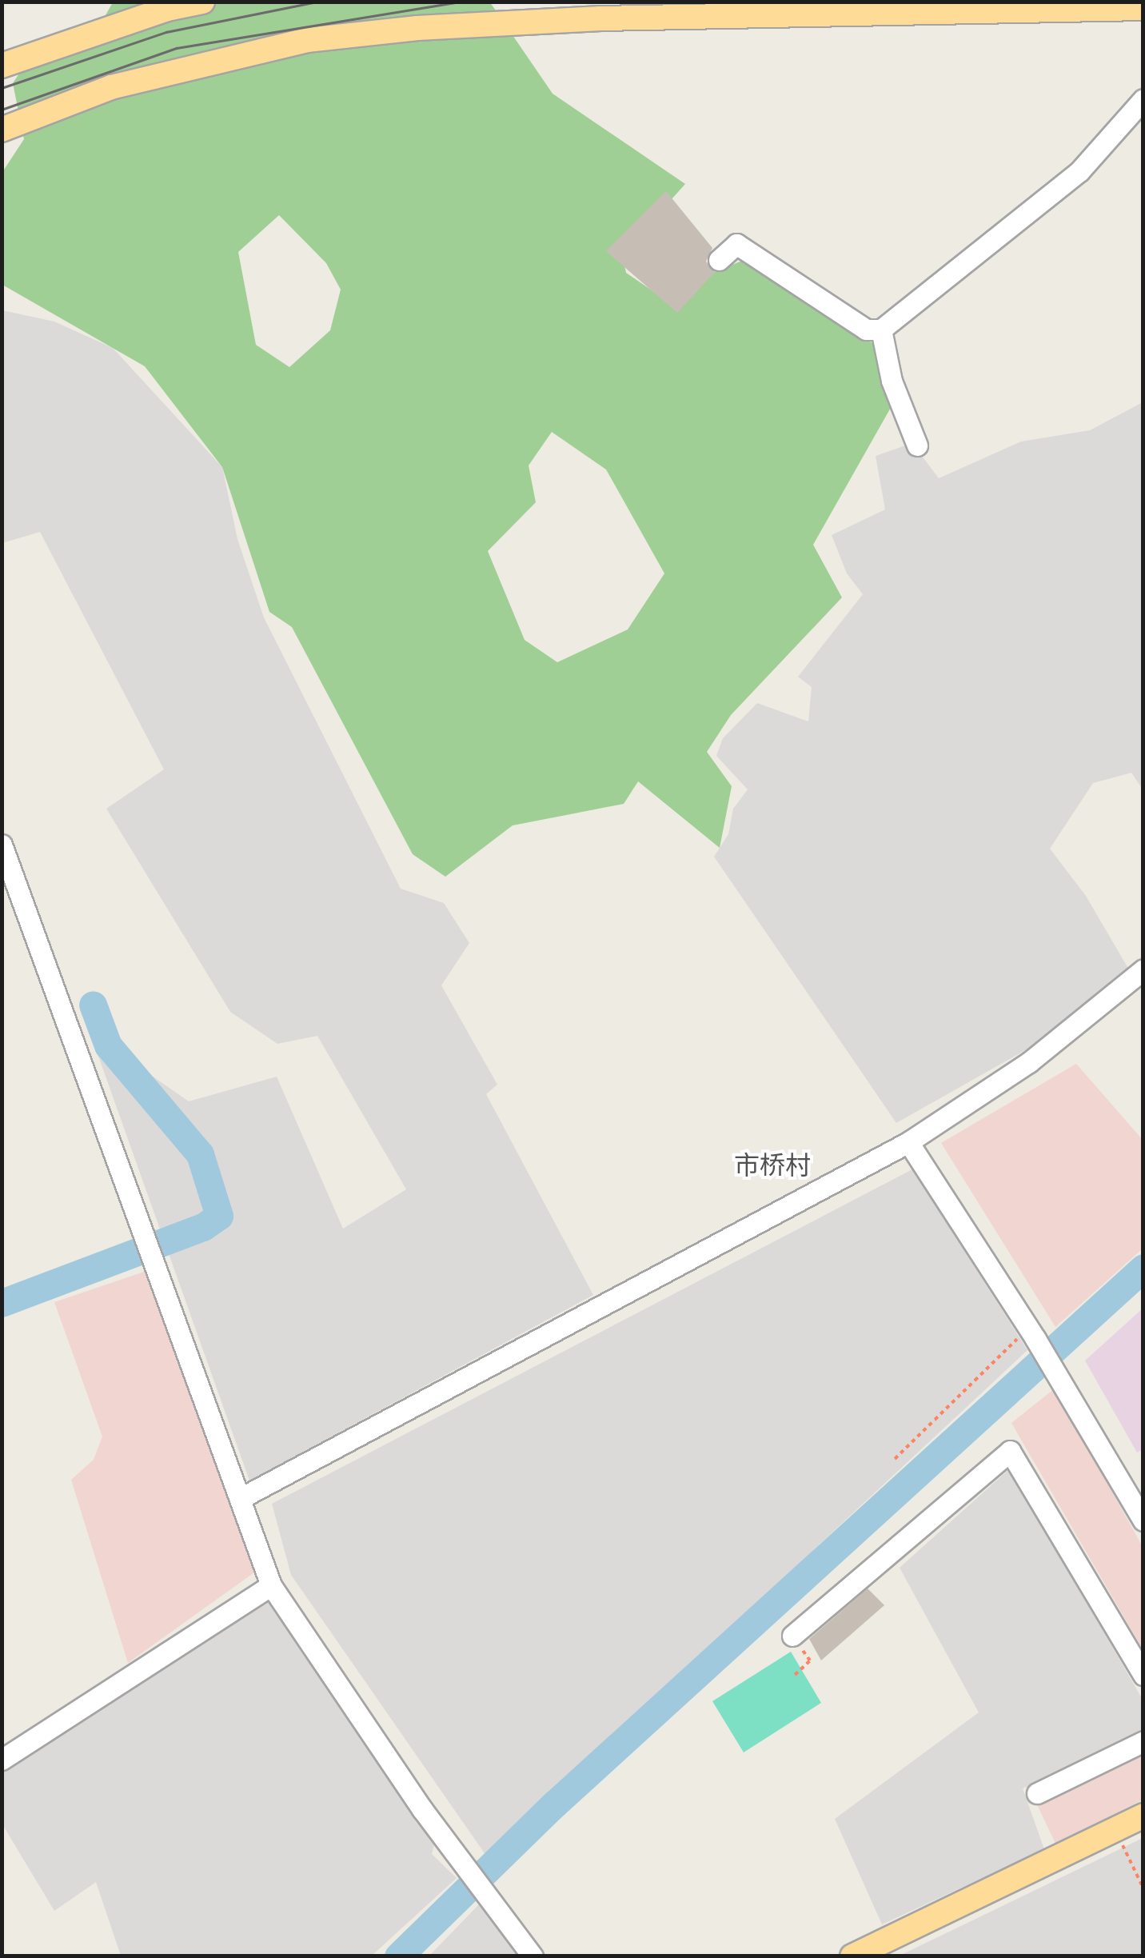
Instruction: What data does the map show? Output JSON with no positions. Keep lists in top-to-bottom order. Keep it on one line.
{"districts":["市桥村"]}
